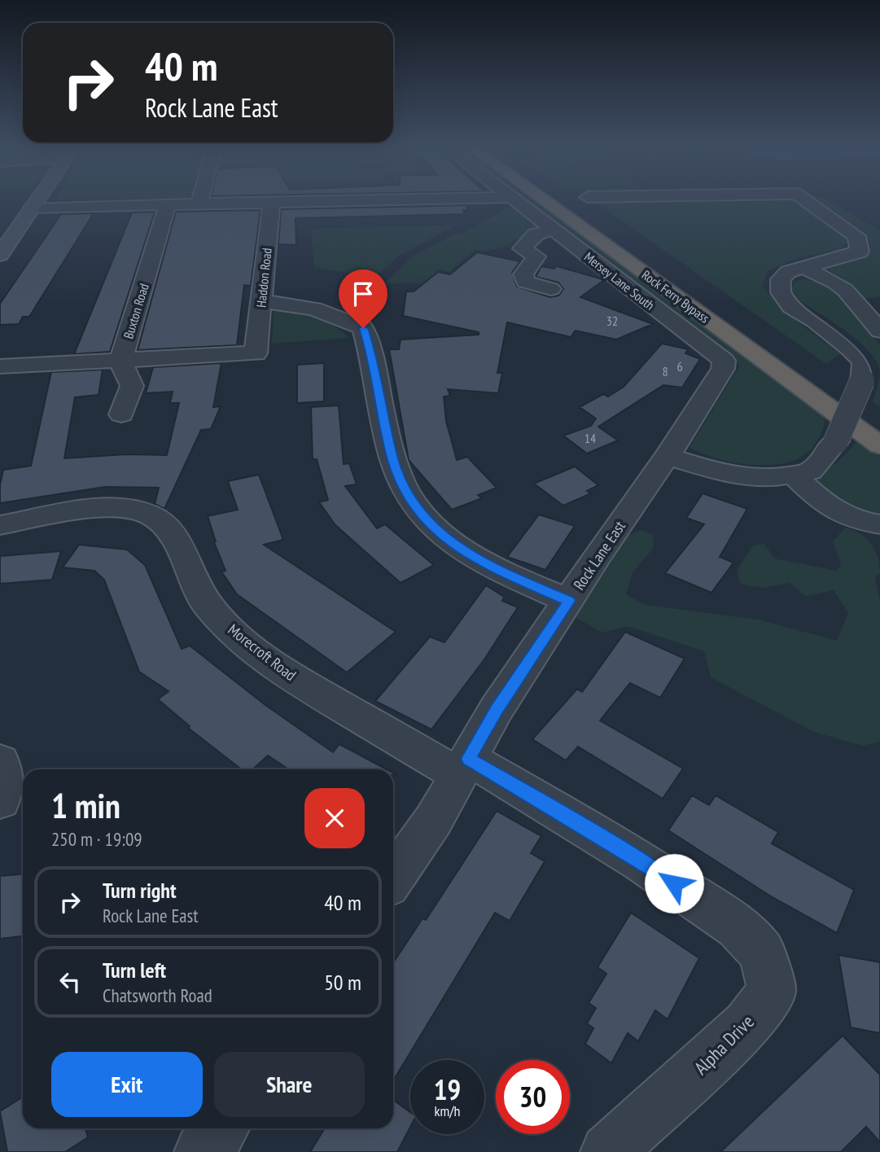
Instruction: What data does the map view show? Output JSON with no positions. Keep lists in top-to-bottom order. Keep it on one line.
{"streets":{"highway":["Rock Ferry Bypass"],"street":["Haddon Road","Mersey Lane South","Buxton Road","Rock Lane East","Morecroft Road","Alpha Drive"]},"crossings":[["Haddon Road","Buxton Road"],["Mersey Lane South","Rock Lane East"],["Rock Lane East","Morecroft Road"],["Rock Lane East","Alpha Drive"],["Morecroft Road","Alpha Drive"]],"house_numbers":["32","6","8","14"],"page":{"turn":["40 m","Rock Lane East"],"heading":["1 min","250 m · 19:09"],"list":[{"name":"Turn right","note":"Rock Lane East","value":"40 m"},{"name":"Turn left","note":"Chatsworth Road","value":"50 m"}],"buttons":["Exit","Share"],"speed":"19 km/h","limit":"30"}}
